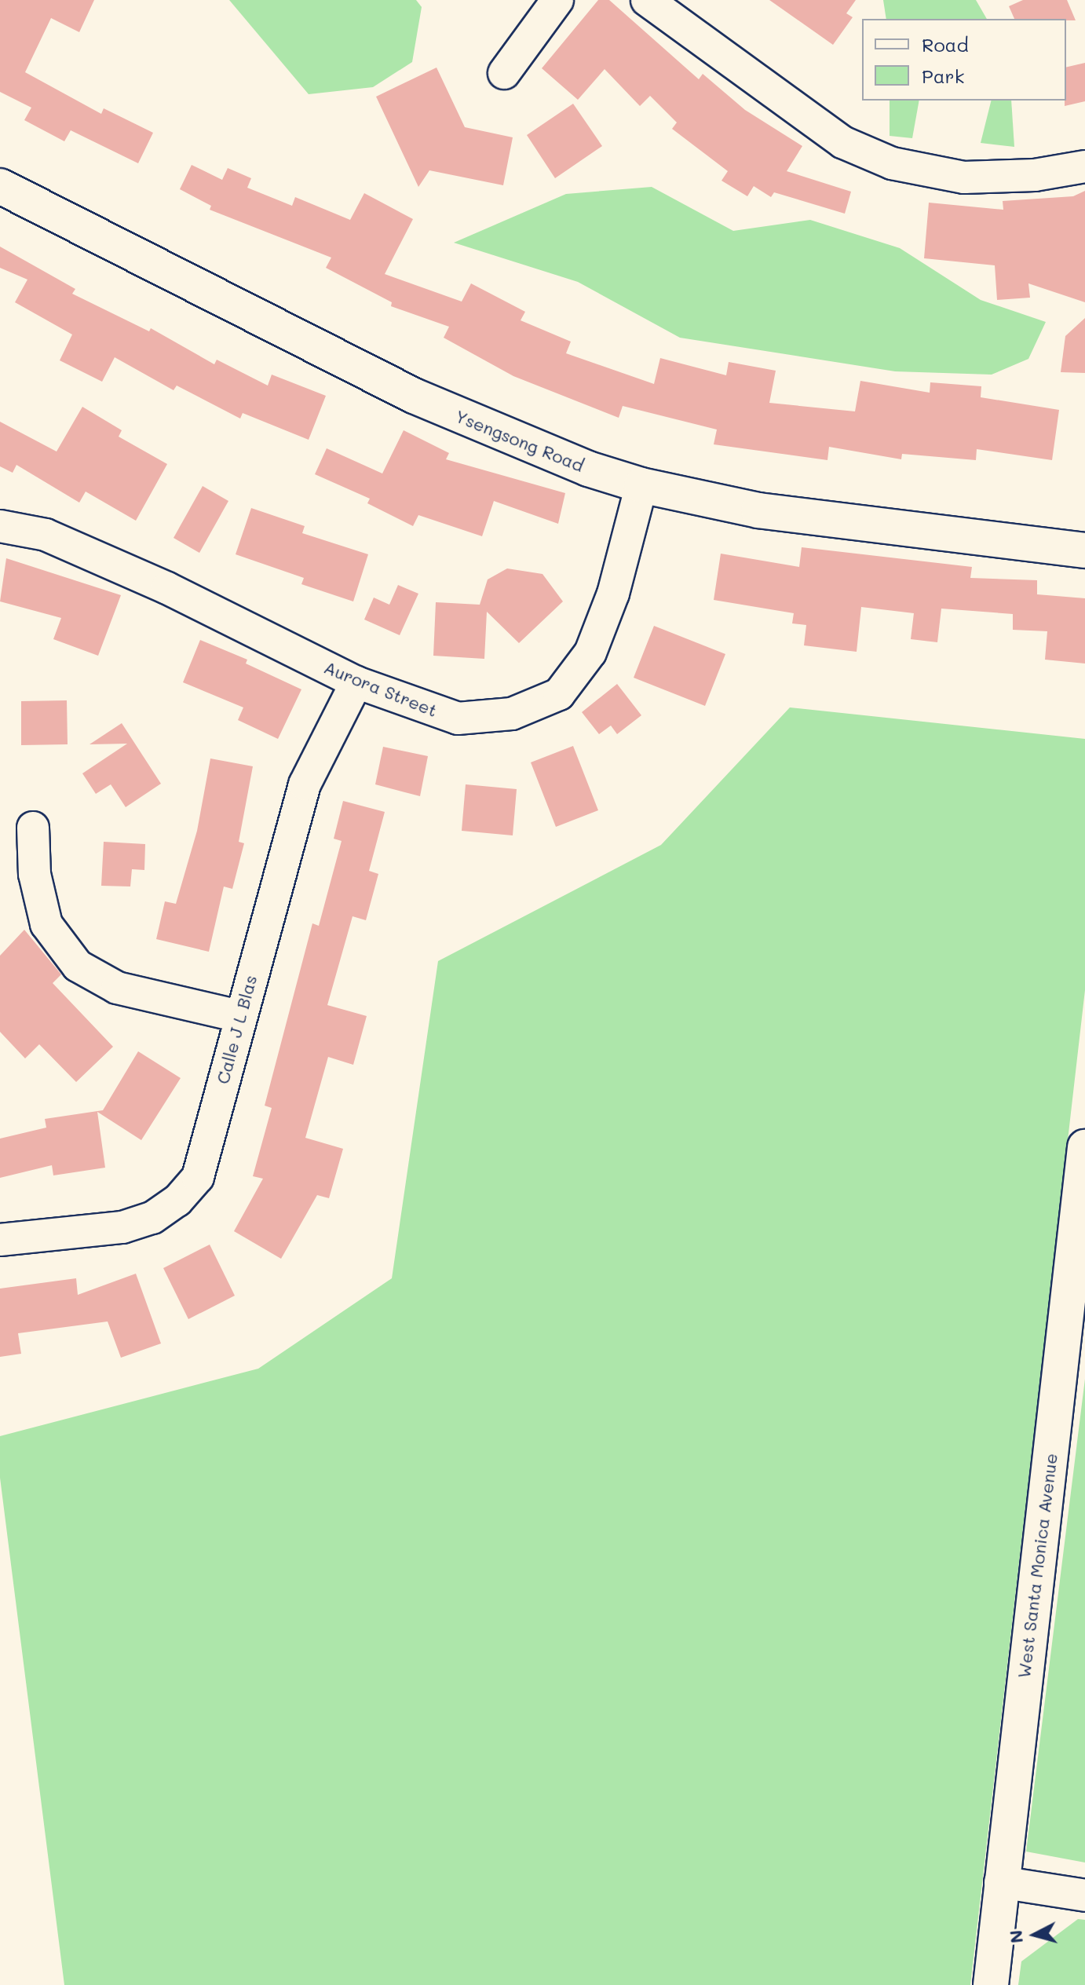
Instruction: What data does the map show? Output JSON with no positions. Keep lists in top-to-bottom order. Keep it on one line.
{"streets":{"main road":["Ysengsong Road","West Santa Monica Avenue"],"street":["Aurora Street","Calle J L Blas"]},"crossings":[["Ysengsong Road","Aurora Street"],["Aurora Street","Calle J L Blas"]],"legend":["Road","Park"],"north":"left"}
